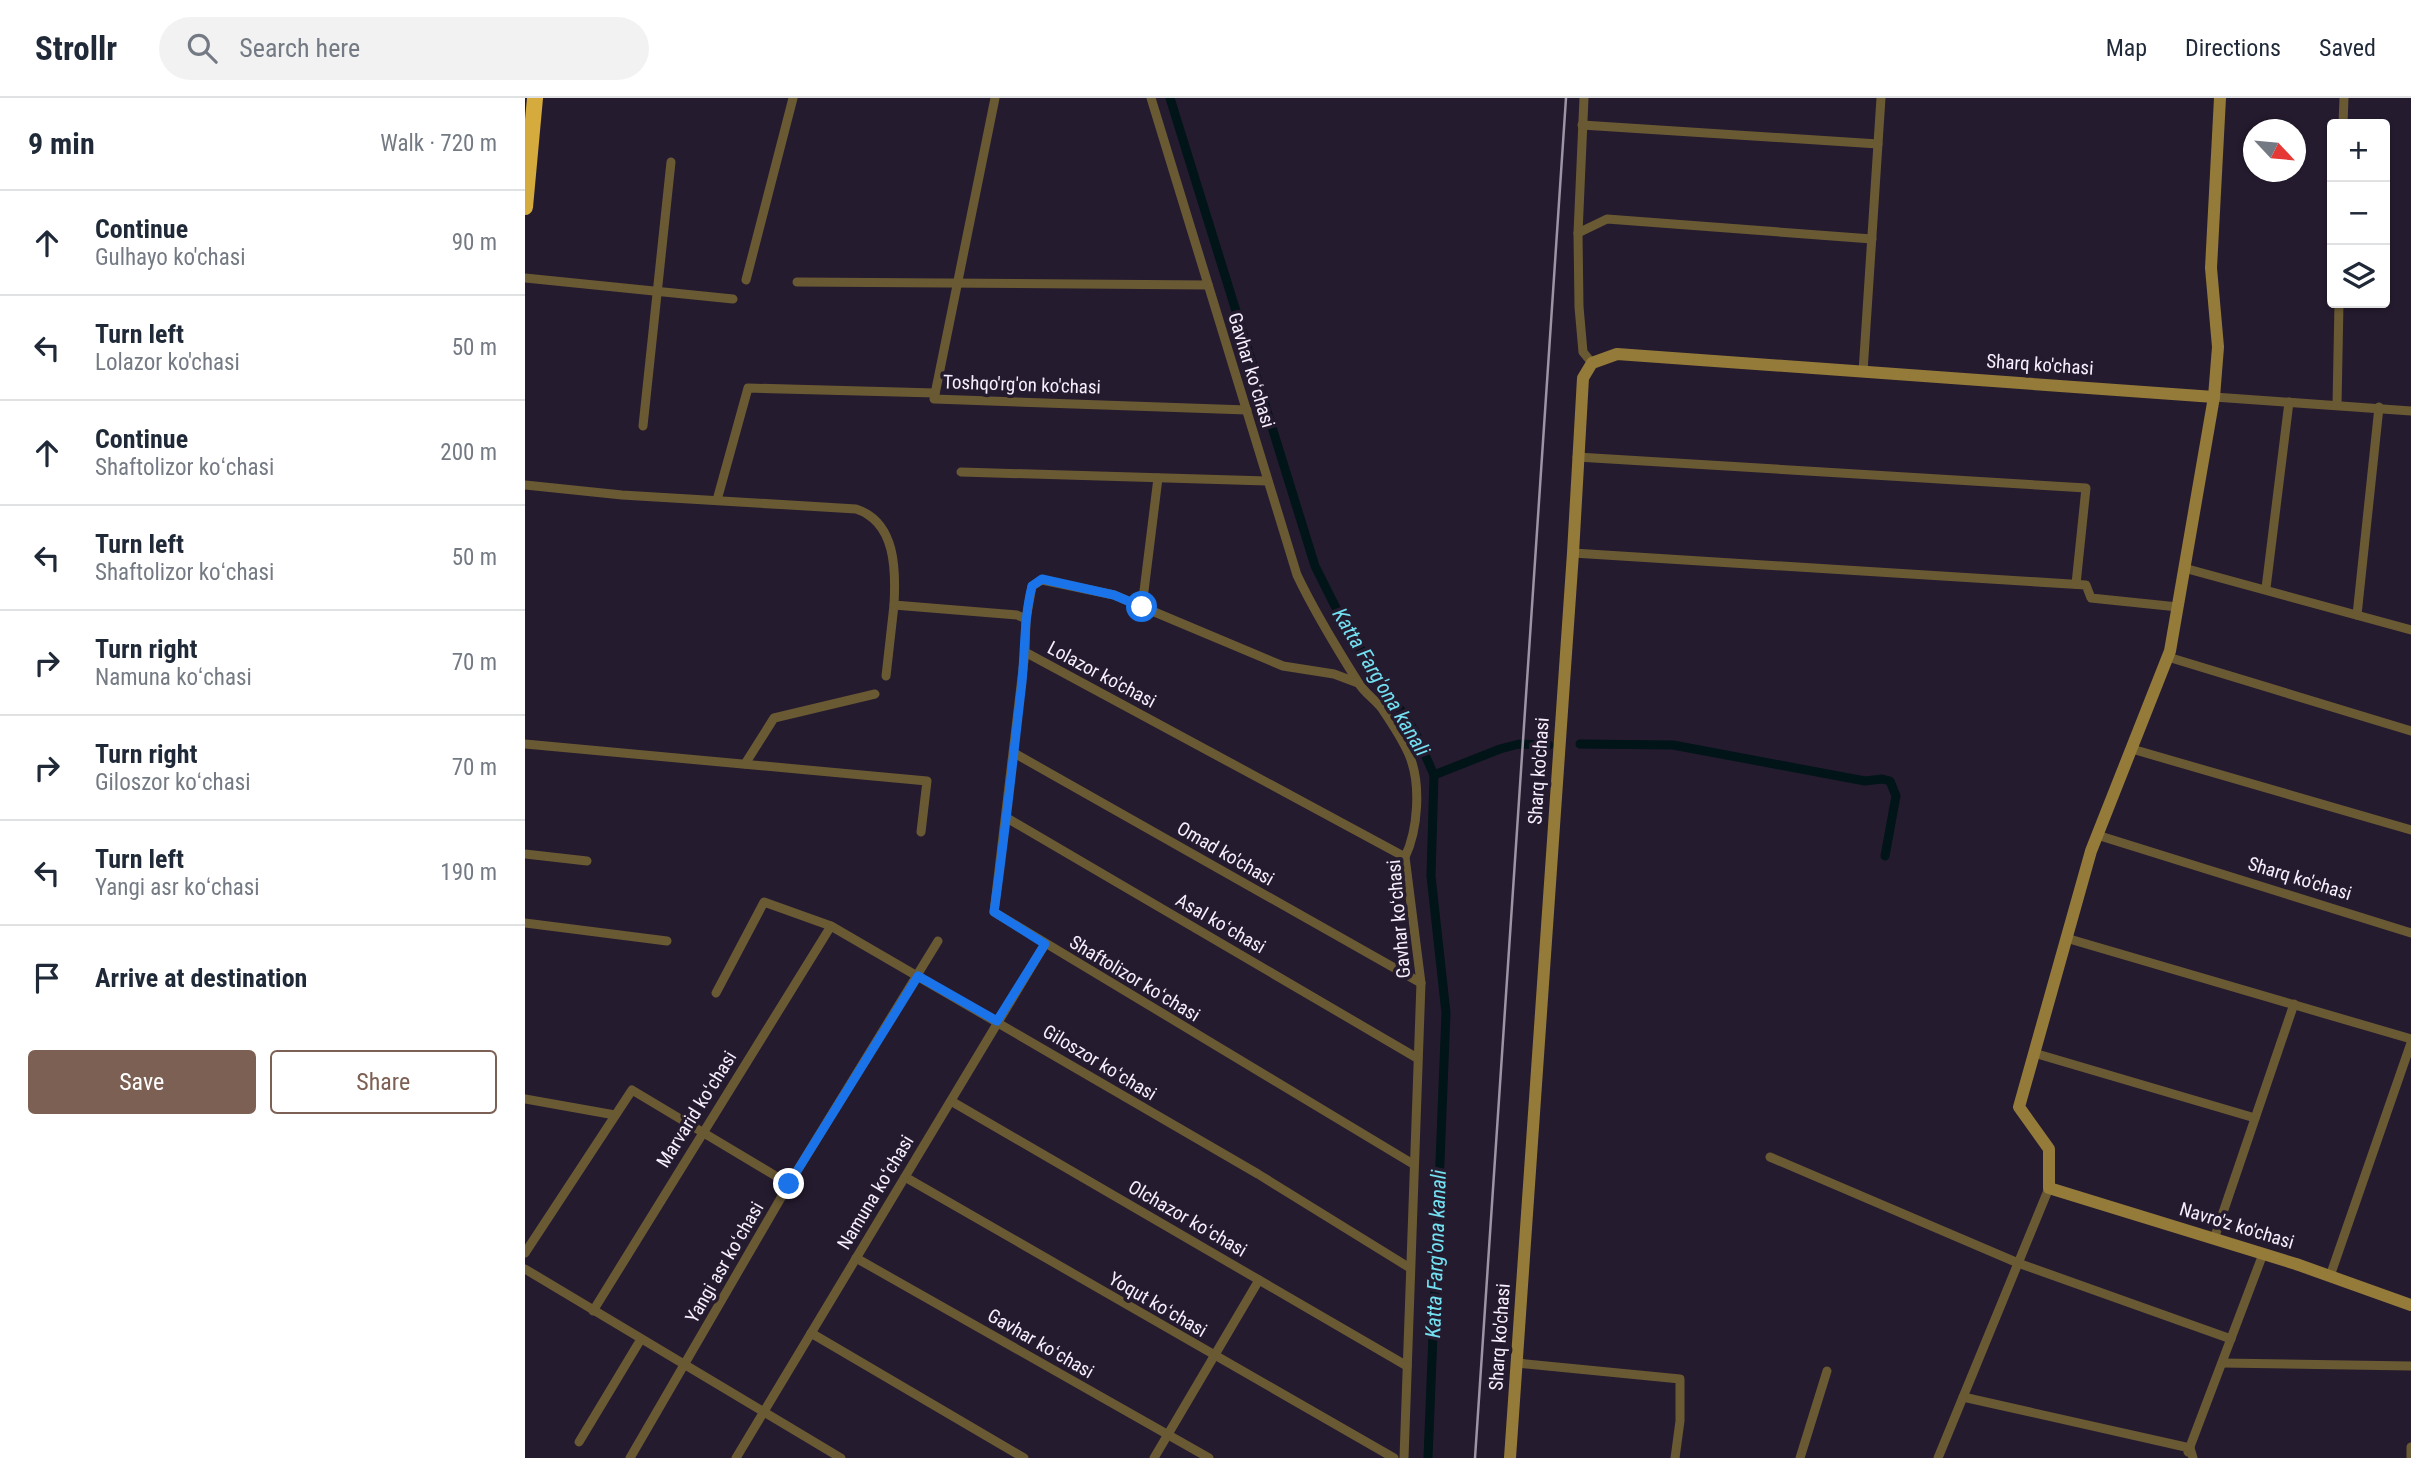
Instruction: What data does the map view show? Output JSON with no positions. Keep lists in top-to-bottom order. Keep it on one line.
{"streets":{"main road":["Sharq ko'chasi","Navro'z ko'chasi"],"street":["Gavhar koʻchasi","Toshqo'rg'on ko'chasi","Lolazor ko'chasi","Omad ko'chasi","Asal koʻchasi","Shaftolizor koʻchasi","Giloszor koʻchasi","Marvarid koʻchasi","Namuna koʻchasi","Olchazor koʻchasi","Yangi asr koʻchasi","Yoqut koʻchasi"]},"crossings":[["Gavhar koʻchasi","Toshqo'rg'on ko'chasi"],["Gavhar koʻchasi","Lolazor ko'chasi"],["Gavhar koʻchasi","Omad ko'chasi"],["Gavhar koʻchasi","Asal koʻchasi"],["Gavhar koʻchasi","Shaftolizor koʻchasi"],["Gavhar koʻchasi","Giloszor koʻchasi"],["Gavhar koʻchasi","Namuna koʻchasi"],["Gavhar koʻchasi","Olchazor koʻchasi"],["Lolazor ko'chasi","Shaftolizor koʻchasi"],["Omad ko'chasi","Shaftolizor koʻchasi"],["Asal koʻchasi","Shaftolizor koʻchasi"],["Shaftolizor koʻchasi","Namuna koʻchasi"],["Giloszor koʻchasi","Marvarid koʻchasi"],["Giloszor koʻchasi","Namuna koʻchasi"],["Giloszor koʻchasi","Yangi asr koʻchasi"],["Namuna koʻchasi","Olchazor koʻchasi"],["Namuna koʻchasi","Yoqut koʻchasi"]],"water":["Katta Farg'ona kanali"],"north":"bottom right","page":{"header":"Strollr","search":"Search here","nav":["Map","Directions","Saved"],"heading":["9 min","Walk · 720 m"],"map_buttons":["+","−"],"list":[["Continue","Gulhayo ko'chasi","90 m"],["Turn left","Lolazor ko'chasi","50 m"],["Continue","Shaftolizor koʻchasi","200 m"],["Turn left","Shaftolizor koʻchasi","50 m"],["Turn right","Namuna koʻchasi","70 m"],["Turn right","Giloszor koʻchasi","70 m"],["Turn left","Yangi asr koʻchasi","190 m"],"Arrive at destination"],"buttons":["Save","Share"]}}
